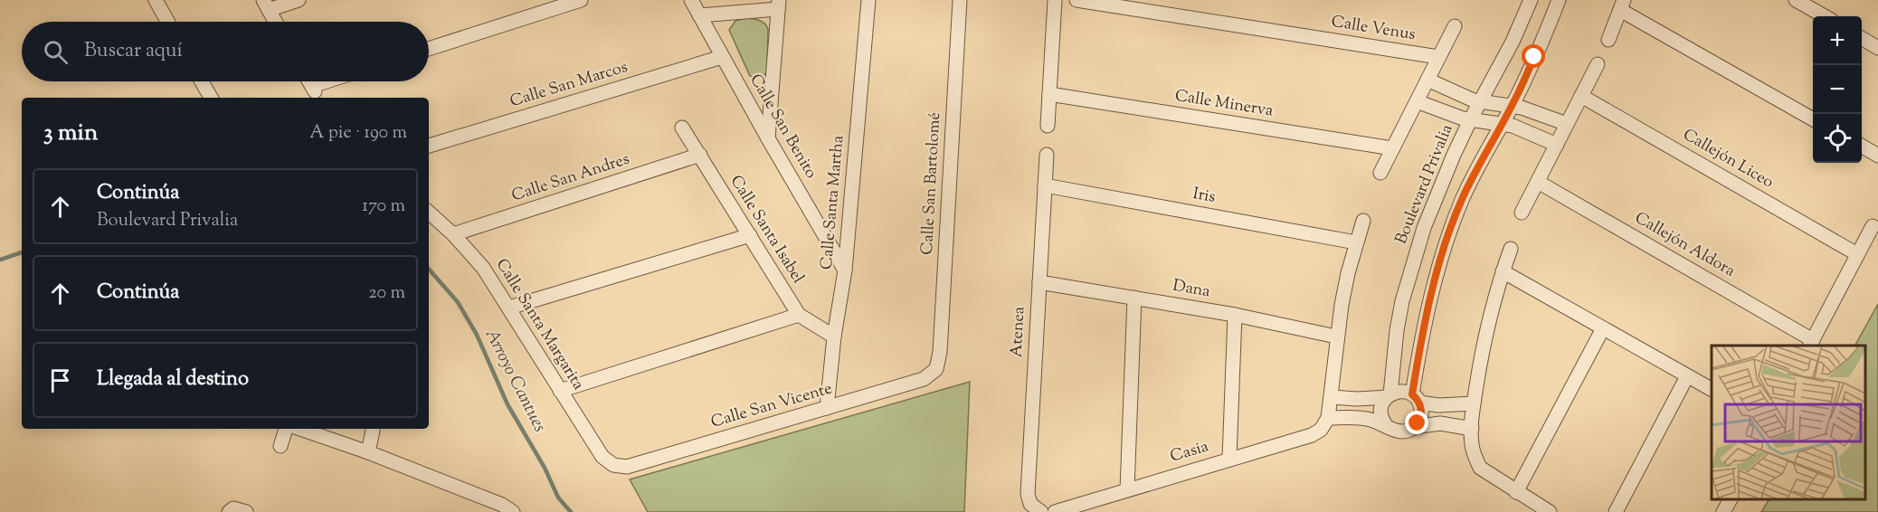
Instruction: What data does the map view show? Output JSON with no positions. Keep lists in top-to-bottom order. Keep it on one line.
{"streets":{"street":["Calle Venus","Calle San Marcos","Calle Minerva","Calle San Benito","Callejón Liceo","Calle San Andres","Calle San Bartolomé","Boulevard Privalia","Iris","Calle Santa Martha","Calle Santa Isabel","Callejón Aldora","Dana","Calle Santa Margarita","Atenea","Calle San Vicente","Casia"]},"crossings":[["Calle San Marcos","Calle San Benito"],["Calle San Benito","Calle Santa Martha"],["Calle San Andres","Calle Santa Isabel"],["Calle San Andres","Calle Santa Margarita"],["Calle San Bartolomé","Calle San Vicente"],["Iris","Atenea"],["Calle Santa Martha","Calle Santa Isabel"],["Calle Santa Martha","Calle San Vicente"],["Dana","Atenea"],["Calle Santa Margarita","Calle San Vicente"]],"water":["Arroyo Cantues"],"page":{"map_buttons":["+","−"],"search":"Buscar aquí","heading":["3 min","A pie · 190 m"],"list":[["Continúa","Boulevard Privalia","170 m"],["Continúa","20 m"],"Llegada al destino"]}}
